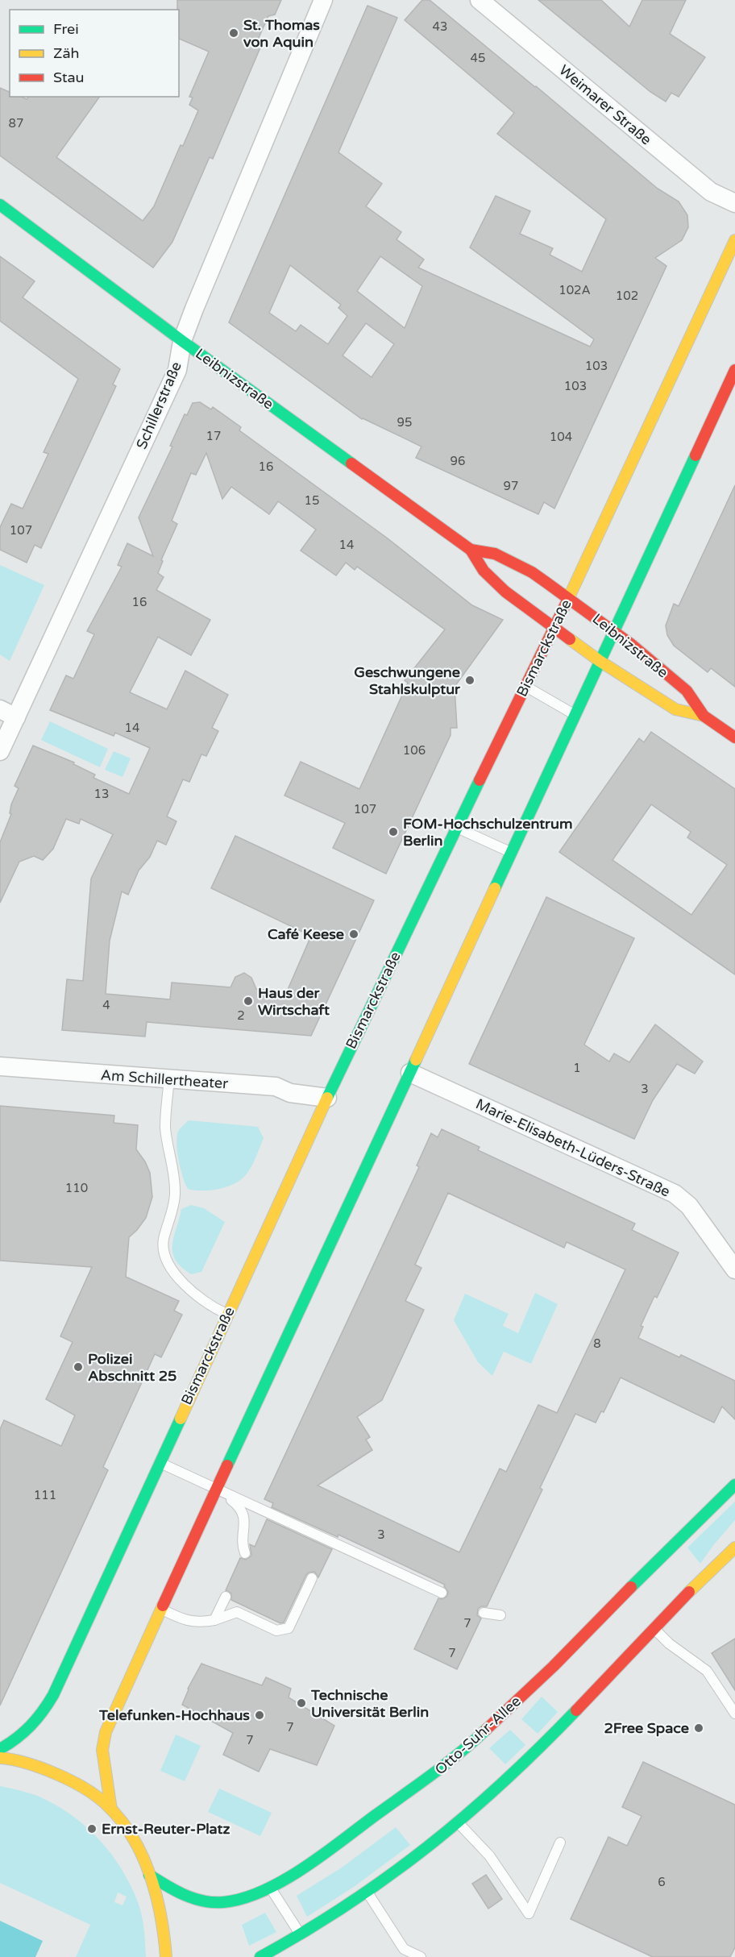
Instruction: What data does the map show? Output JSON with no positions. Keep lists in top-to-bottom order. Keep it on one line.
{"streets":{"main road":["Leibnizstraße","Bismarckstraße","Otto-Suhr-Allee"],"street":["Weimarer Straße","Schillerstraße","Am Schillertheater","Marie-Elisabeth-Lüders-Straße"]},"crossings":[["Leibnizstraße","Schillerstraße"],["Leibnizstraße","Bismarckstraße"],["Bismarckstraße","Am Schillertheater"]],"places":["St. Thomas von Aquin","Geschwungene Stahlskulptur","FOM-Hochschulzentrum Berlin","Café Keese","Haus der Wirtschaft","Polizei Abschnitt 25","Technische Universität Berlin","Telefunken-Hochhaus","2Free Space","Ernst-Reuter-Platz"],"house_numbers":["43","45","87","102A","102","103","103","95","17","104","96","16","97","15","107","14","16","14","106","13","107","4","2","1","3","110","8","111","3","7","7","7","7","6"],"legend":["Frei","Zäh","Stau"]}
